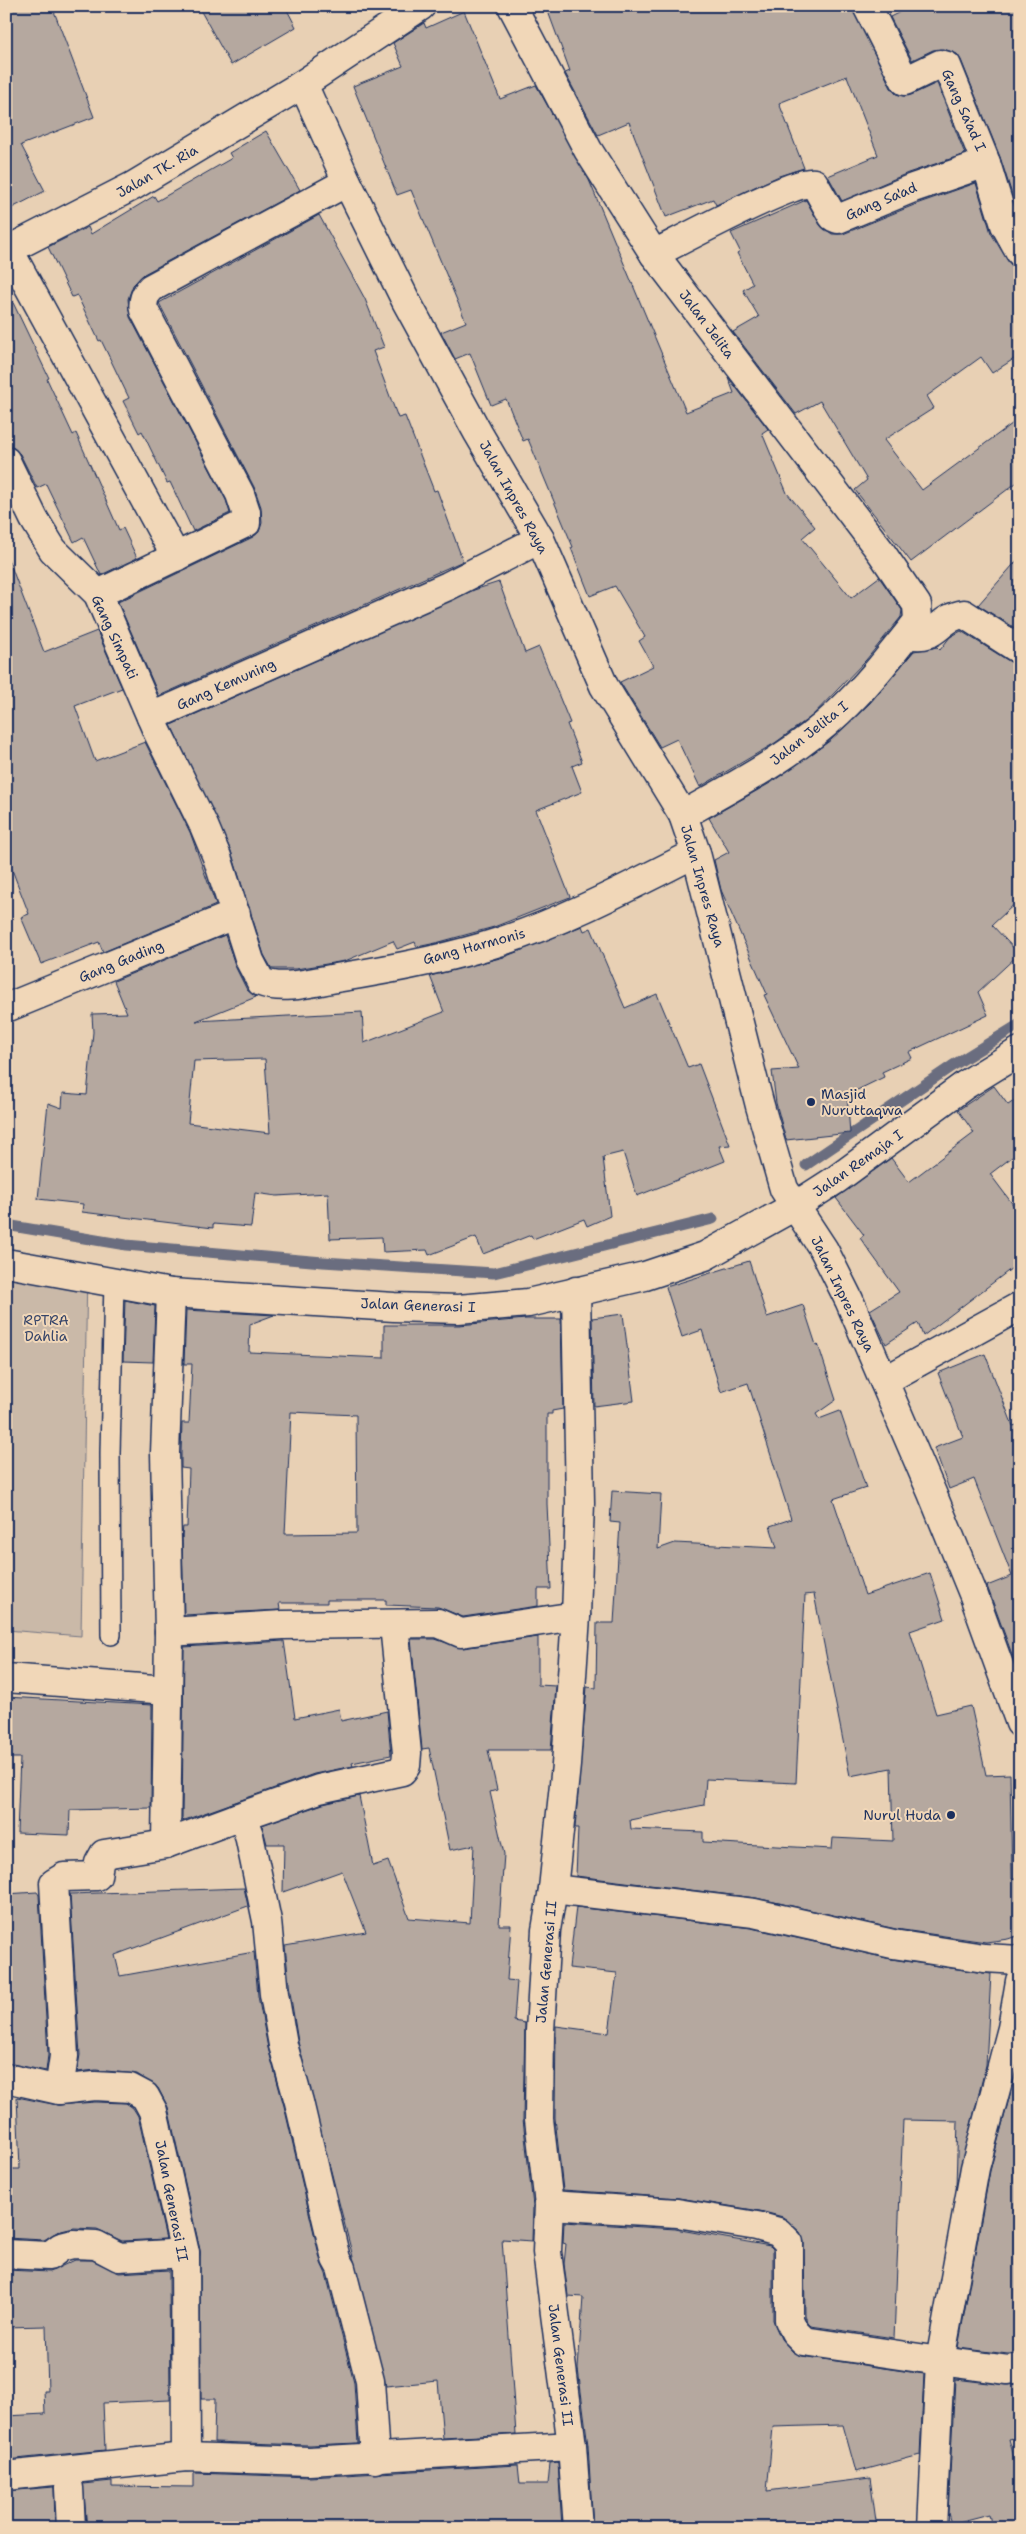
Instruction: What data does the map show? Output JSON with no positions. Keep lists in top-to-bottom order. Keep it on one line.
{"streets":{"street":["Gang Sa'ad I","Jalan TK. Ria","Gang Sa'ad","Jalan Jelita","Jalan Inpres Raya","Gang Simpati","Gang Kemuning","Jalan Jelita I","Gang Harmonis","Gang Gading","Jalan Remaja I","Jalan Generasi I","Jalan Generasi II"]},"crossings":[["Gang Sa'ad I","Gang Sa'ad"],["Jalan TK. Ria","Jalan Inpres Raya"],["Gang Sa'ad","Jalan Jelita"],["Jalan Jelita","Jalan Jelita I"],["Jalan Inpres Raya","Gang Kemuning"],["Jalan Inpres Raya","Jalan Jelita I"],["Jalan Inpres Raya","Gang Harmonis"],["Jalan Inpres Raya","Jalan Remaja I"],["Jalan Inpres Raya","Jalan Generasi I"],["Gang Simpati","Gang Kemuning"],["Gang Harmonis","Gang Gading"],["Jalan Remaja I","Jalan Generasi I"]],"parks":["RPTRA Dahlia"],"places":["Masjid Nuruttaqwa","Nurul Huda"]}
